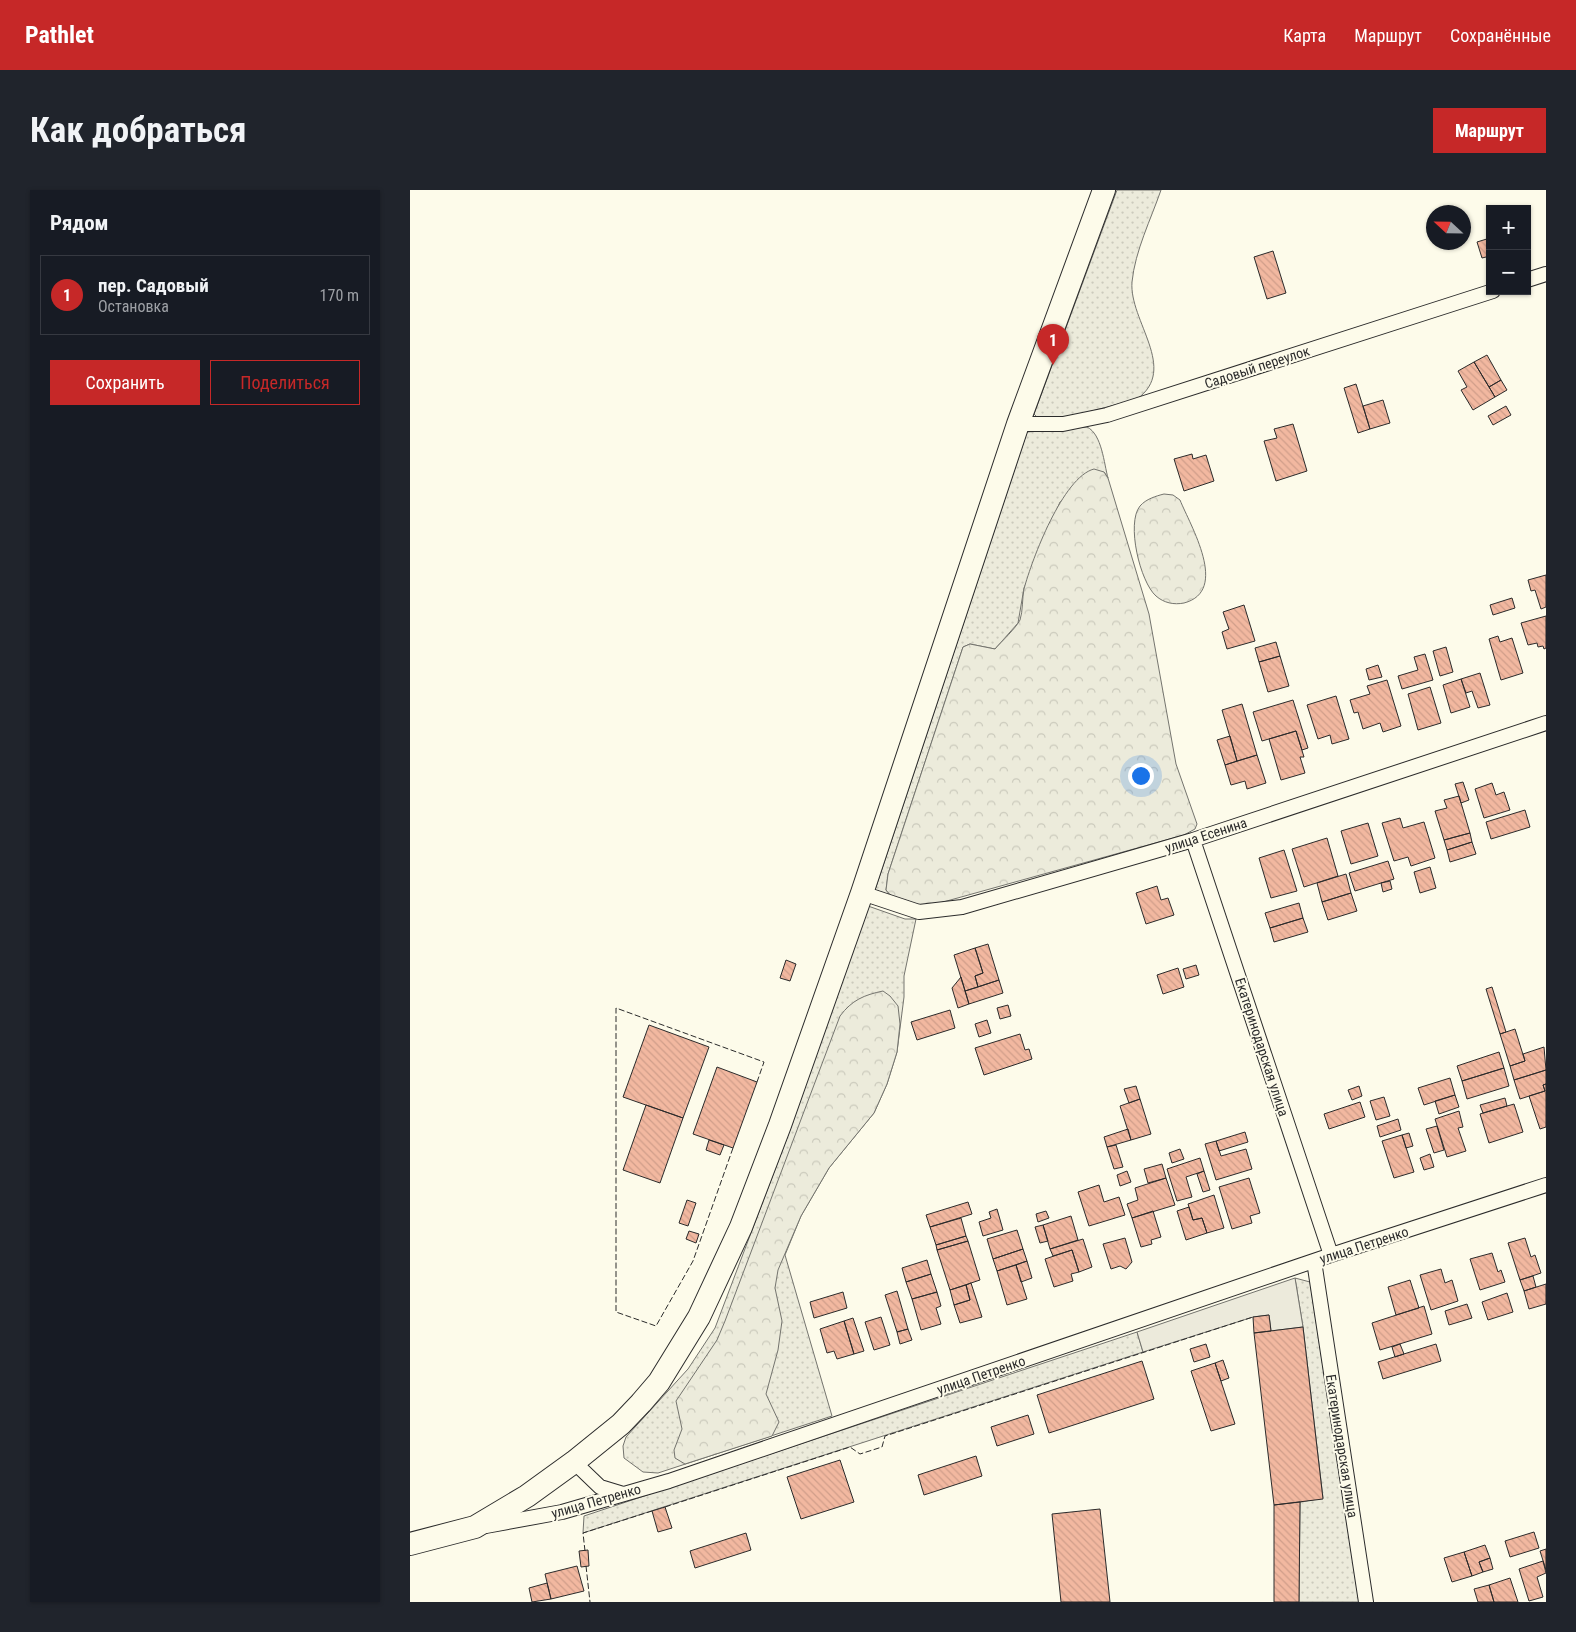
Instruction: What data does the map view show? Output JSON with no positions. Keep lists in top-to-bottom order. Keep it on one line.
{"streets":{"main road":["улица Петренко"],"street":["Садовый переулок","улица Есенина","Екатеринодарская улица"]},"crossings":[["улица Есенина","Екатеринодарская улица"],["Екатеринодарская улица","улица Петренко"]],"north":"left","page":{"header":"Pathlet","nav":["Карта","Маршрут","Сохранённые"],"buttons":["Маршрут",["Сохранить","Поделиться"]],"title":"Как добраться","heading":"Рядом","map_buttons":["+","−"],"list":[{"mark":"1","name":"пер. Садовый","note":"Остановка","value":"170 m"}],"pins":"1"}}
